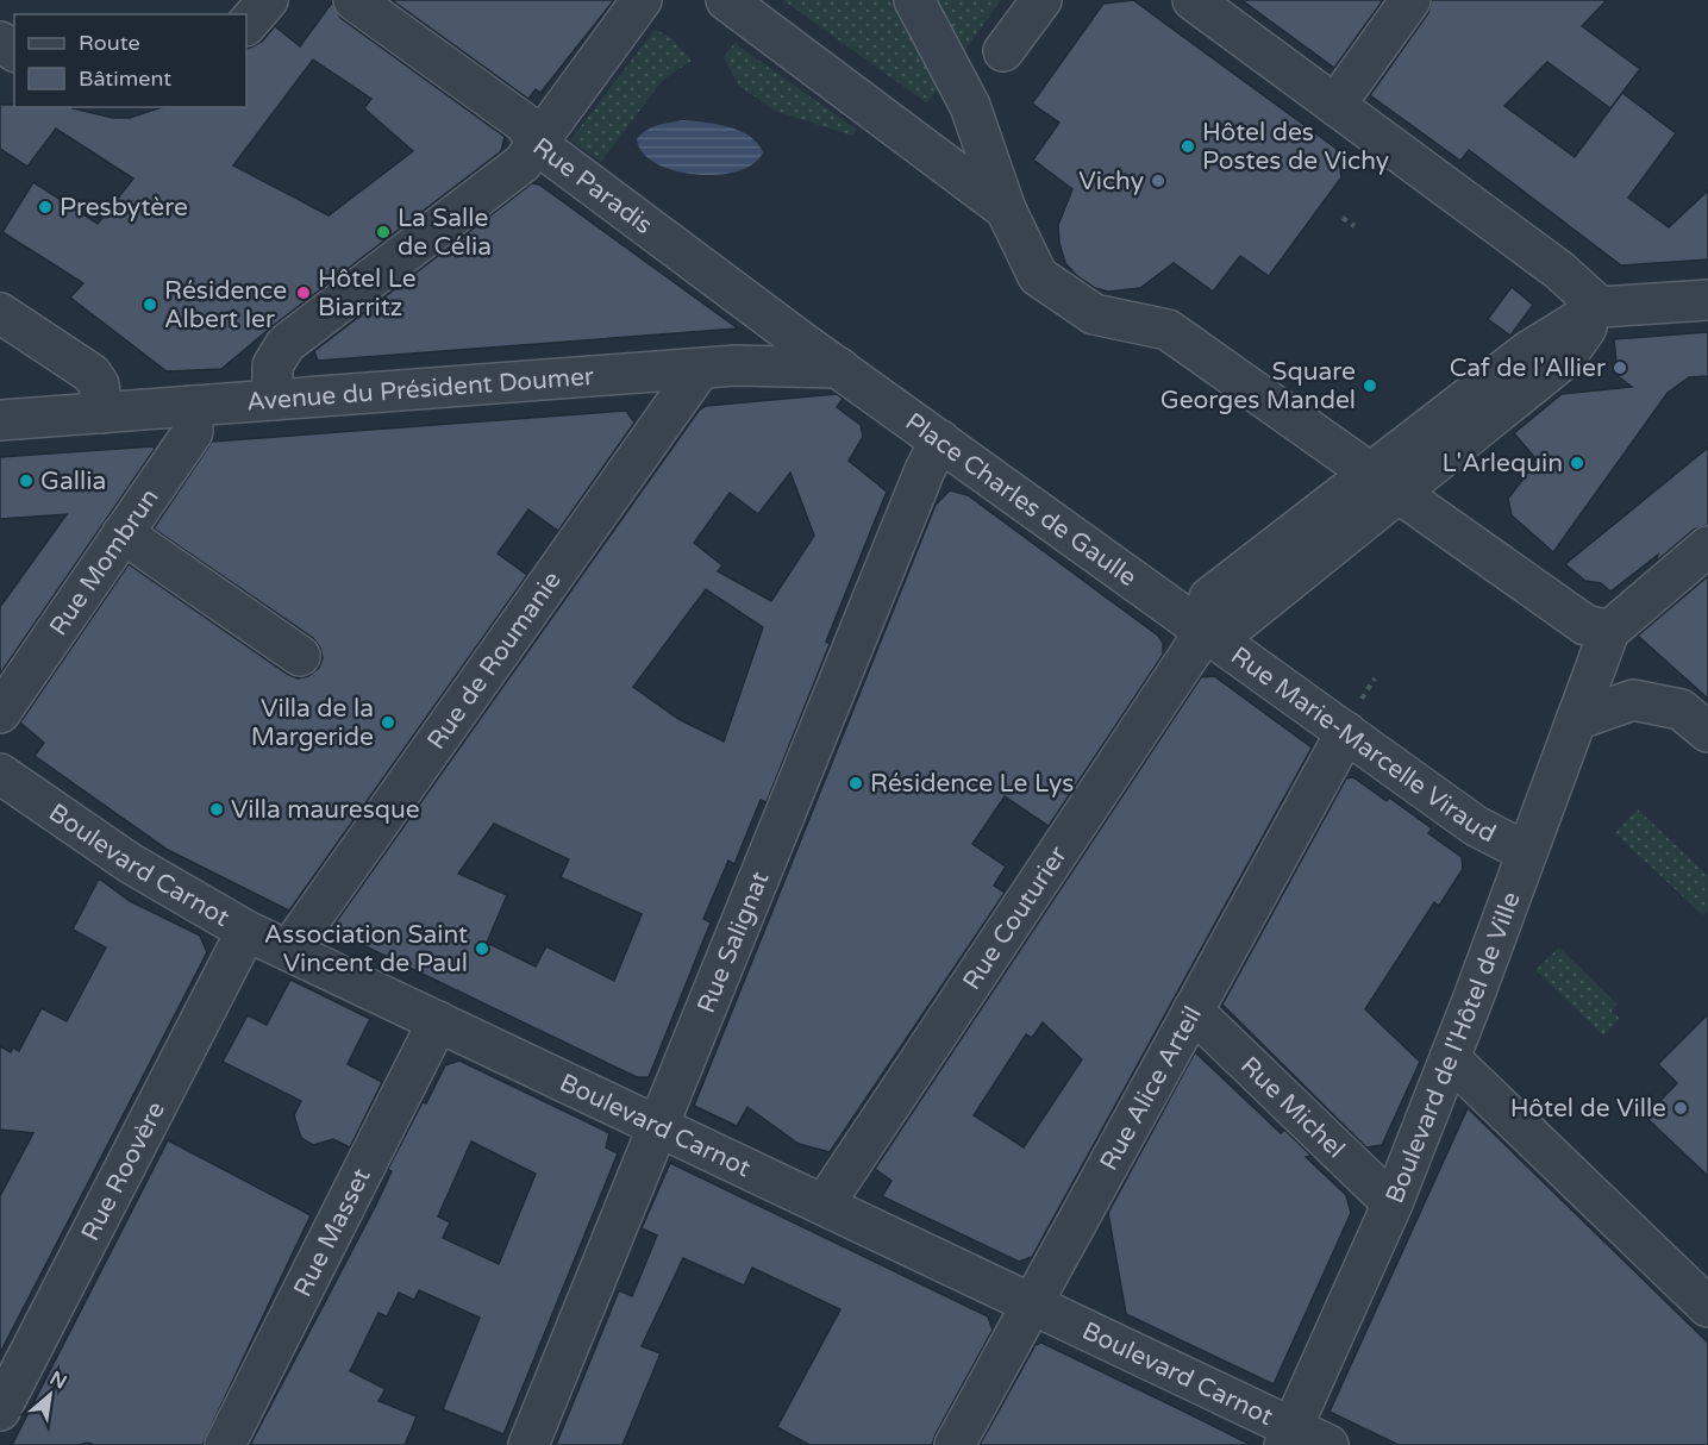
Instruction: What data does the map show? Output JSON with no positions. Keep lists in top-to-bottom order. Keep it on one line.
{"streets":{"street":["Rue Paradis","Avenue du Président Doumer","Place Charles de Gaulle","Rue Mombrun","Rue de Roumanie","Rue Marie-Marcelle Viraud","Boulevard Carnot","Rue Couturier","Rue Salignat","Boulevard de l'Hôtel de Ville","Rue Alice Arteil","Rue Michel","Rue Roovère","Rue Masset"]},"crossings":[["Rue Paradis","Avenue du Président Doumer"],["Rue Paradis","Place Charles de Gaulle"],["Avenue du Président Doumer","Place Charles de Gaulle"],["Avenue du Président Doumer","Rue Mombrun"],["Avenue du Président Doumer","Rue de Roumanie"],["Place Charles de Gaulle","Rue Marie-Marcelle Viraud"],["Place Charles de Gaulle","Rue Couturier"],["Place Charles de Gaulle","Rue Salignat"],["Rue de Roumanie","Boulevard Carnot"],["Rue Marie-Marcelle Viraud","Rue Couturier"],["Rue Marie-Marcelle Viraud","Boulevard de l'Hôtel de Ville"],["Rue Marie-Marcelle Viraud","Rue Alice Arteil"],["Boulevard Carnot","Rue Couturier"],["Boulevard Carnot","Rue Salignat"],["Boulevard Carnot","Boulevard de l'Hôtel de Ville"],["Boulevard Carnot","Rue Alice Arteil"],["Boulevard Carnot","Rue Roovère"],["Boulevard Carnot","Rue Masset"],["Boulevard de l'Hôtel de Ville","Rue Michel"],["Rue Alice Arteil","Rue Michel"]],"places":["Hôtel des Postes de Vichy","Vichy","Presbytère","La Salle de Célia","Hôtel Le Biarritz","Résidence Albert Ier","Caf de l'Allier","Square Georges Mandel","L'Arlequin","Gallia","Villa de la Margeride","Résidence Le Lys","Villa mauresque","Association Saint Vincent de Paul","Hôtel de Ville"],"legend":["Route","Bâtiment"],"north":"top right"}
